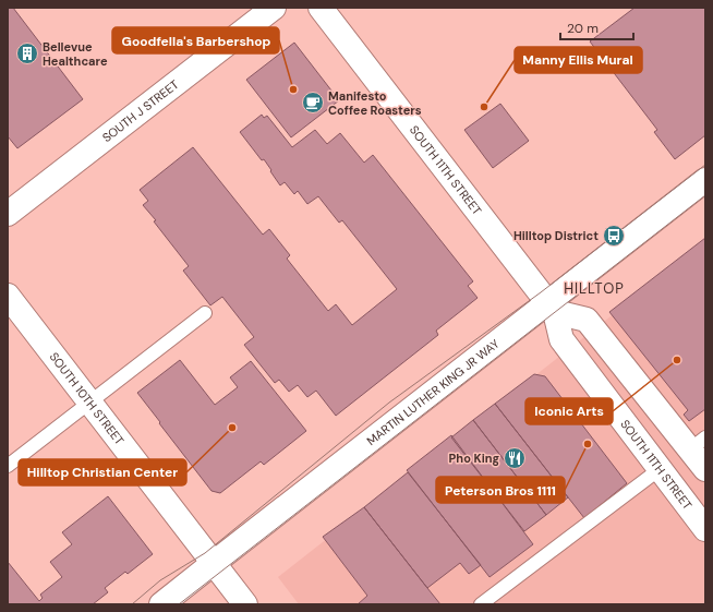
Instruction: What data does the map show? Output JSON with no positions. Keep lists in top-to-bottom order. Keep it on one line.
{"streets":{"main road":["SOUTH J STREET","SOUTH 11TH STREET","MARTIN LUTHER KING JR WAY","SOUTH 10TH STREET"]},"crossings":[["SOUTH 11TH STREET","MARTIN LUTHER KING JR WAY"],["MARTIN LUTHER KING JR WAY","SOUTH 10TH STREET"]],"districts":["HILLTOP"],"places":{"building":["Bellevue Healthcare"],"other":["Goodfella's Barbershop","Manny Ellis Mural","Iconic Arts","Hilltop Christian Center","Peterson Bros 1111"],"cafe":["Manifesto Coffee Roasters"],"bus stop":["Hilltop District"],"restaurant":["Pho King"]},"scale_bar":"20 m"}
